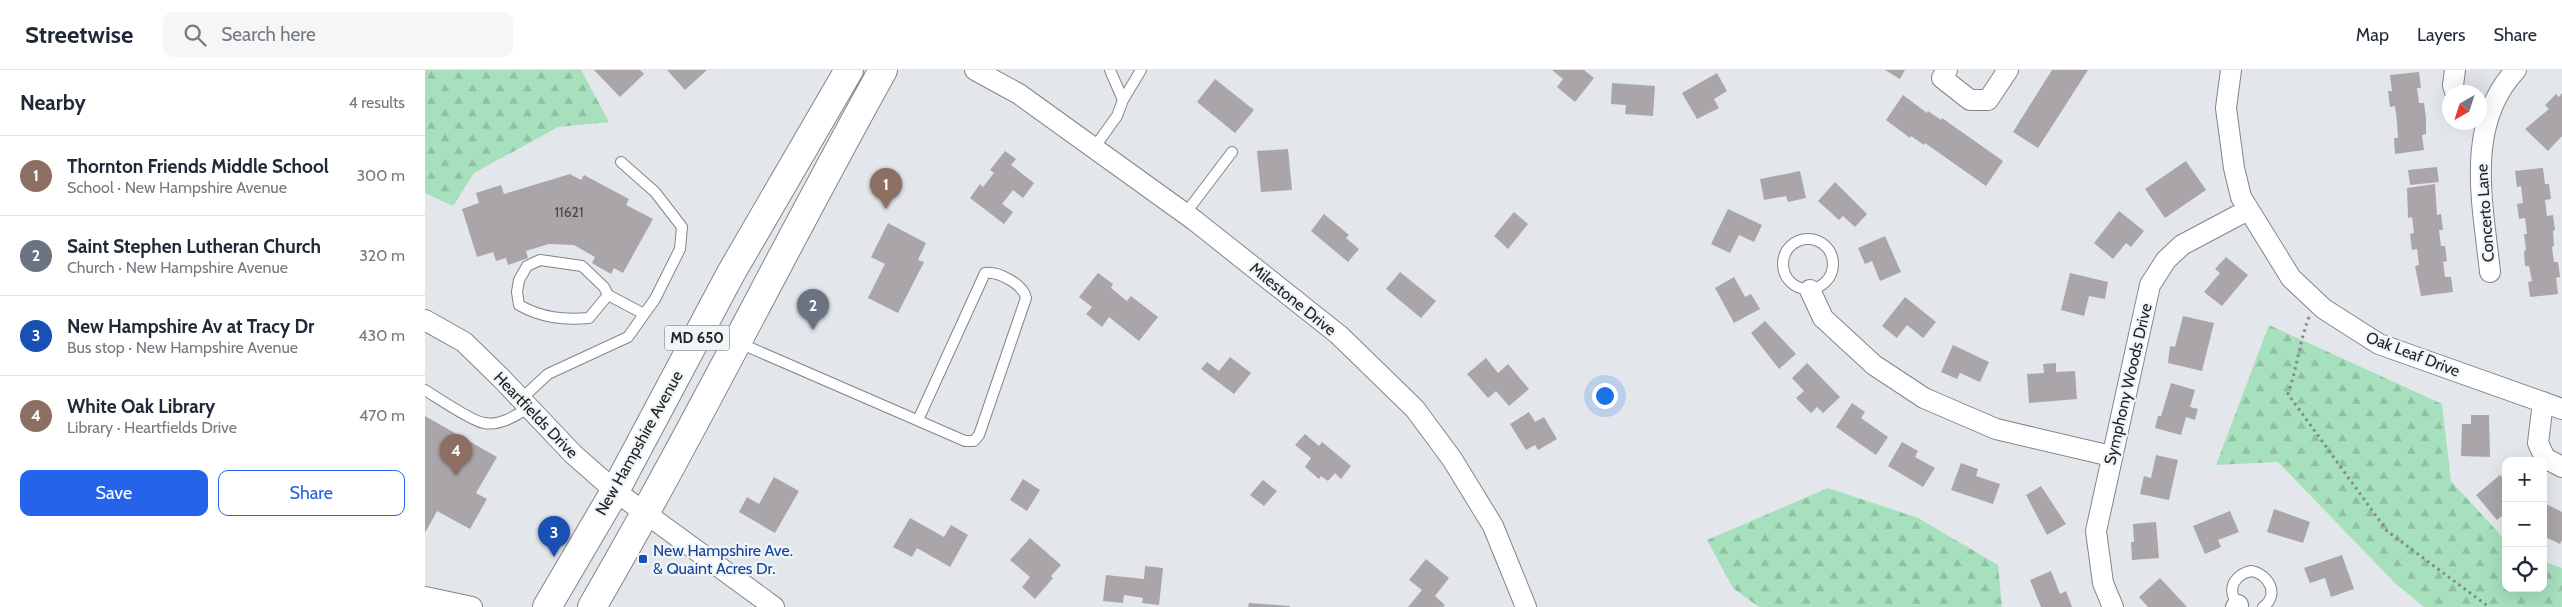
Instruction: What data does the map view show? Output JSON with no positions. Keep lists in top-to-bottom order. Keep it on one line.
{"streets":{"main road":["MD 650","New Hampshire Avenue"],"street":["Concerto Lane","Milestone Drive","Oak Leaf Drive","Symphony Woods Drive","Heartfields Drive"]},"crossings":[["MD 650","Heartfields Drive"],["Oak Leaf Drive","Symphony Woods Drive"],["Heartfields Drive","New Hampshire Avenue"]],"places":{"transit":["New Hampshire Ave. & Quaint Acres Dr."]},"house_numbers":["11621"],"north":"bottom left","page":{"header":"Streetwise","search":"Search here","nav":["Map","Layers","Share"],"heading":["Nearby","4 results"],"list":[{"mark":"1","name":"Thornton Friends Middle School","note":"School · New Hampshire Avenue","value":"300 m"},{"mark":"2","name":"Saint Stephen Lutheran Church","note":"Church · New Hampshire Avenue","value":"320 m"},{"mark":"3","name":"New Hampshire Av at Tracy Dr","note":"Bus stop · New Hampshire Avenue","value":"430 m"},{"mark":"4","name":"White Oak Library","note":"Library · Heartfields Drive","value":"470 m"}],"pins":["1","2","4","3"],"buttons":["Save","Share"],"map_buttons":["+","−"]}}
